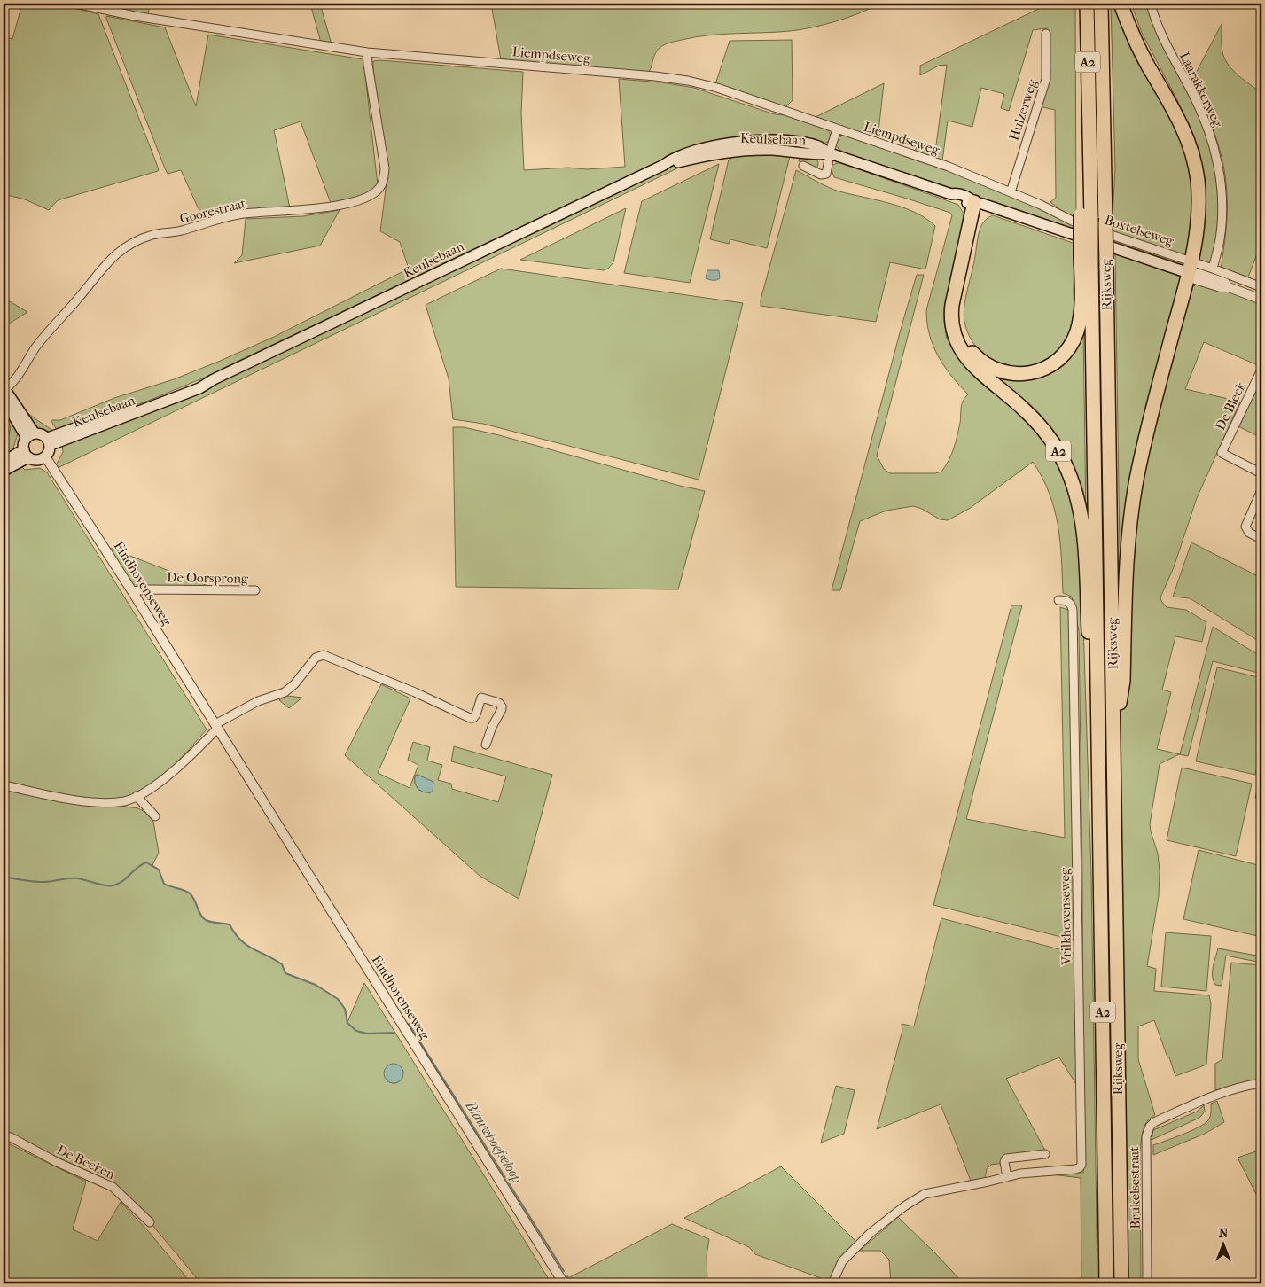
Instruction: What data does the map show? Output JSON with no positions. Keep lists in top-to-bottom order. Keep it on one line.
{"streets":{"highway":["A2","Rijksweg"],"main road":["Keulsebaan","Boxtelseweg"],"street":["Liempdseweg","Laarakkerweg","Hulzerweg","Goorestraat","De Bleek","De Oorsprong","Eindhovenseweg","Vrilkhovenseweg","De Beeken","Brukelsestraat"]},"crossings":[["Liempdseweg","Hulzerweg"],["Liempdseweg","Goorestraat"],["Liempdseweg","Boxtelseweg"],["A2","Boxtelseweg"],["A2","Rijksweg"],["Laarakkerweg","Boxtelseweg"],["Hulzerweg","Boxtelseweg"],["Keulsebaan","Boxtelseweg"],["Keulsebaan","Eindhovenseweg"],["De Oorsprong","Eindhovenseweg"]],"water":["Blauwhoefseloop"],"north":"top"}
